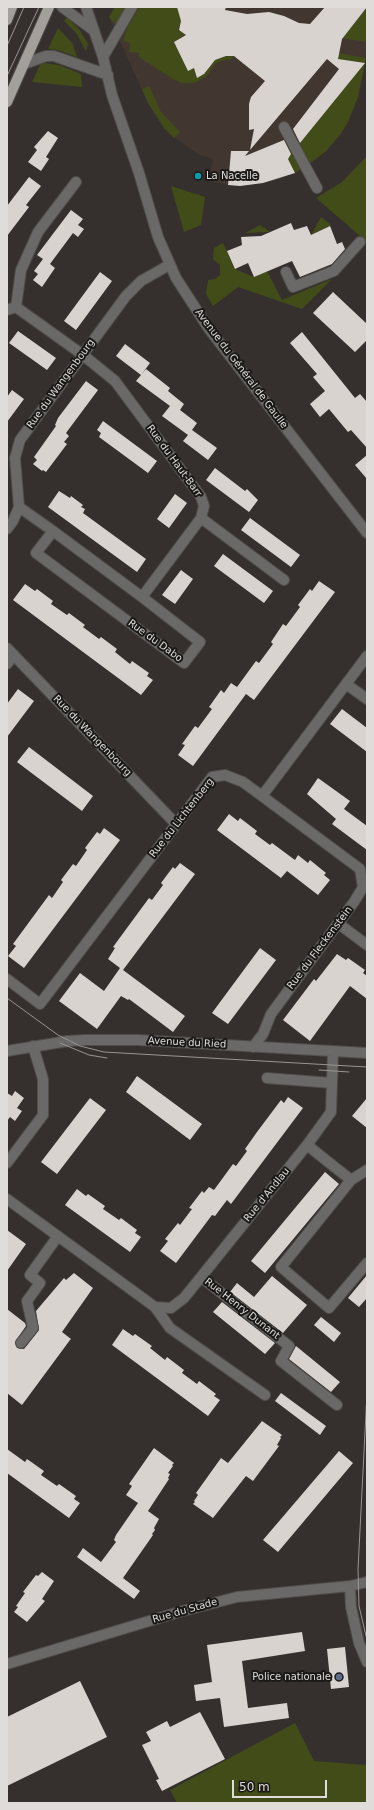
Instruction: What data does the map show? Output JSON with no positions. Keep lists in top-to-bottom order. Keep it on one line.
{"streets":{"street":["Avenue du Général de Gaulle","Rue du Wangenbourg","Rue du Haut-Barr","Rue du Dabo","Rue du Lichtenberg","Rue du Fleckenstein","Avenue du Ried","Rue d'Andlau","Rue Henry Dunant","Rue du Stade"]},"crossings":[["Avenue du Général de Gaulle","Rue du Wangenbourg"],["Rue du Wangenbourg","Rue du Haut-Barr"],["Rue du Wangenbourg","Rue du Dabo"],["Rue du Wangenbourg","Rue du Lichtenberg"],["Rue du Lichtenberg","Rue du Fleckenstein"],["Rue du Fleckenstein","Avenue du Ried"],["Avenue du Ried","Rue d'Andlau"],["Rue d'Andlau","Rue Henry Dunant"]],"places":["La Nacelle","Police nationale"],"scale_bar":"50 m"}
